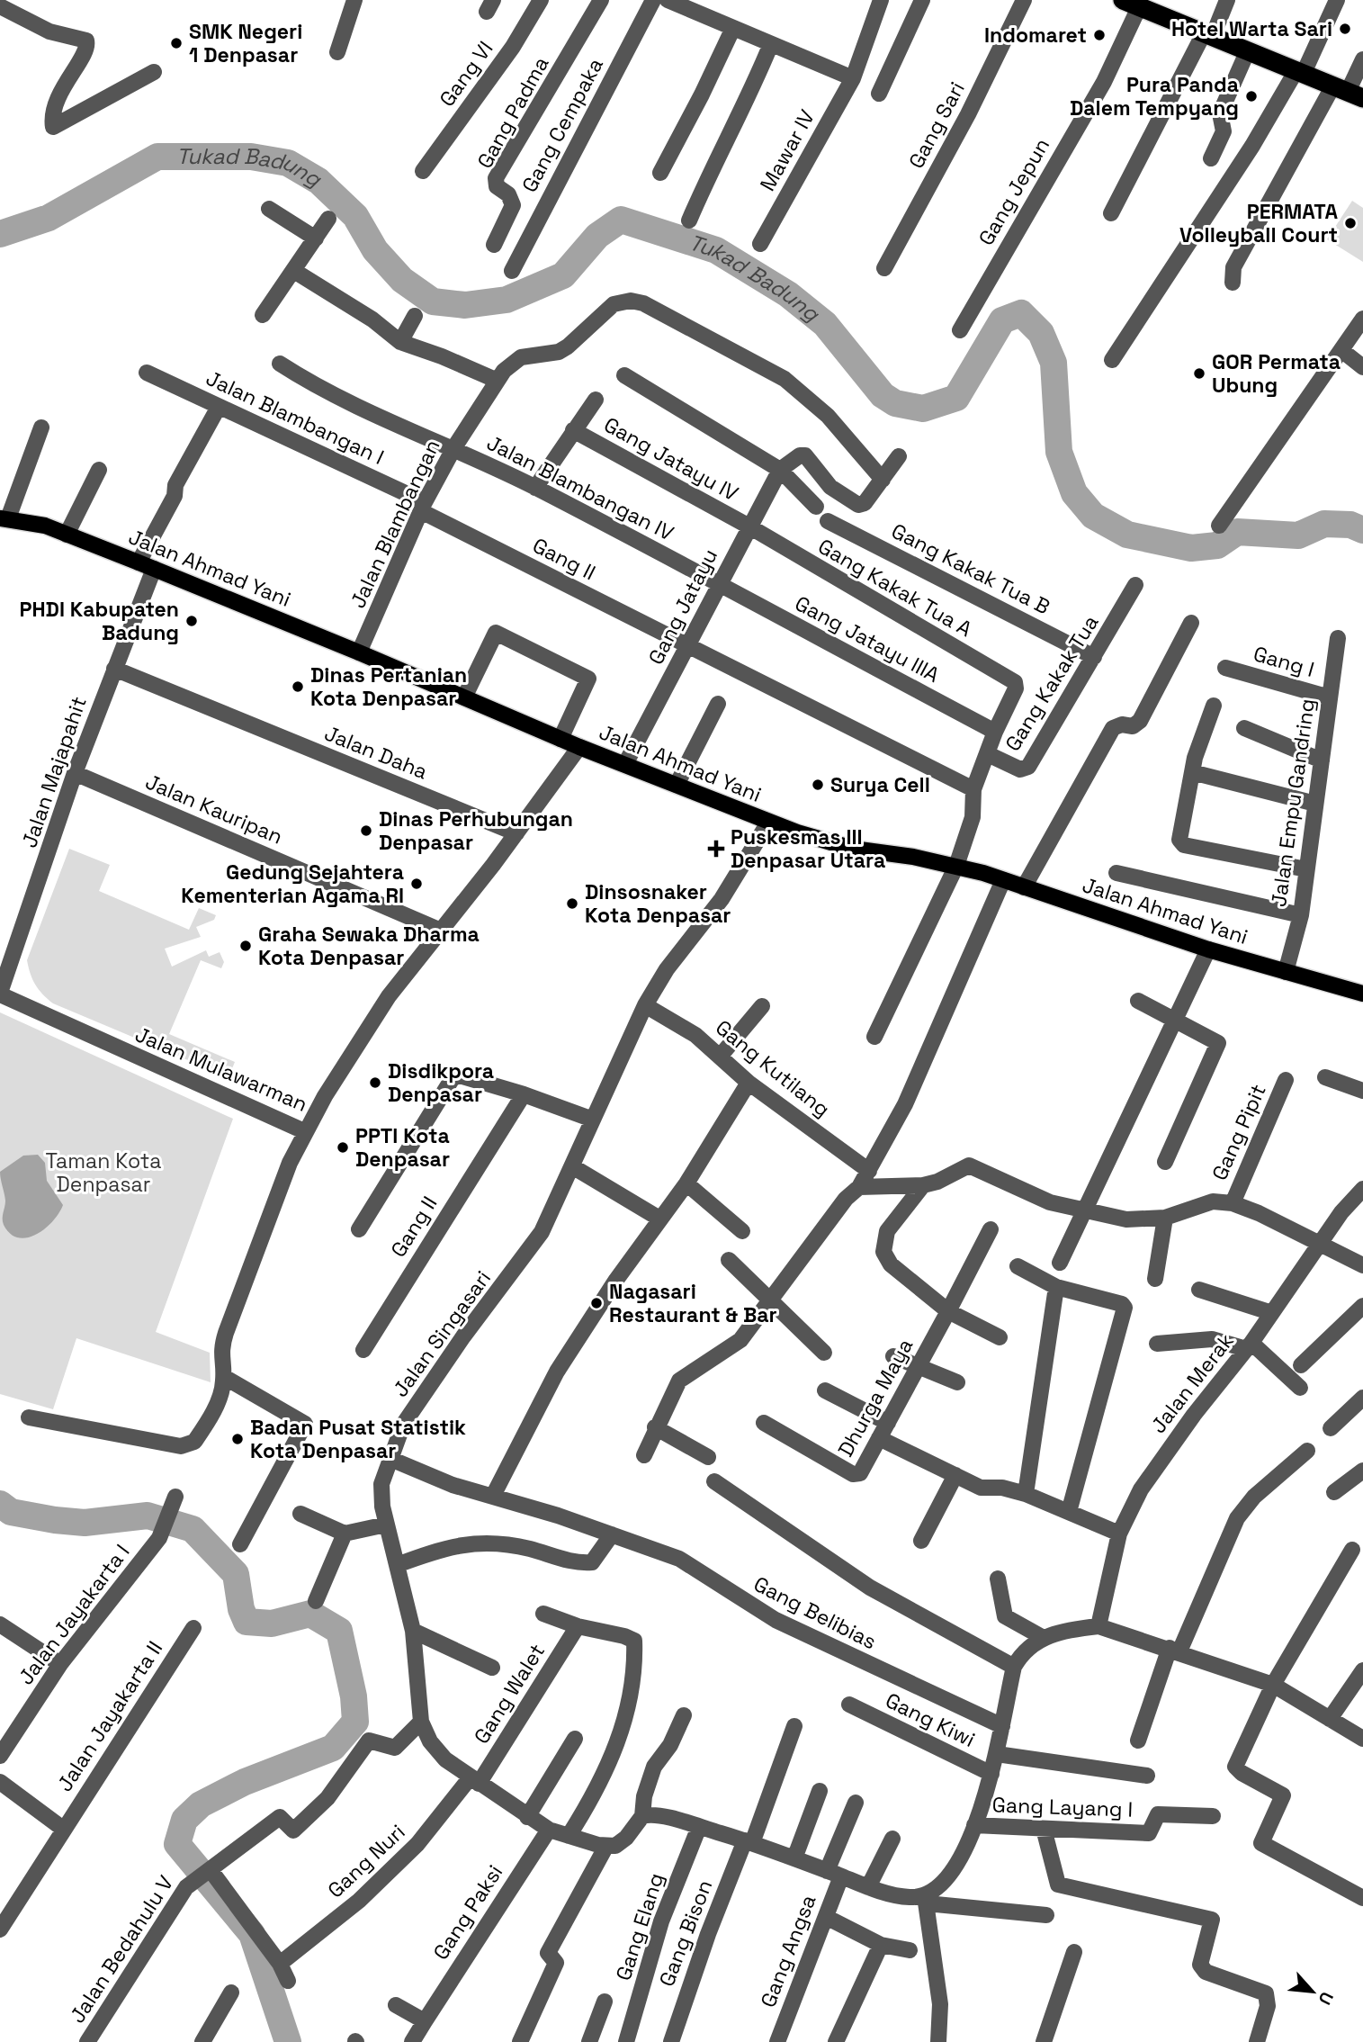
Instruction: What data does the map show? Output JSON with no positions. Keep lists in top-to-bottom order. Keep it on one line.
{"streets":{"main road":["Jalan Ahmad Yani"],"street":["Gang VI","Gang Padma","Gang Cempaka","Gang Sari","Mawar IV","Gang Jepun","Jalan Blambangan I","Gang Jatayu IV","Jalan Blambangan IV","Jalan Blambangan","Gang II","Gang Kakak Tua B","Gang Kakak Tua A","Gang Jatayu","Gang Jatayu IIIA","Gang I","Gang Kakak Tua","Jalan Daha","Jalan Majapahit","Jalan Empu Gandring","Jalan Kauripan","Gang Kutilang","Jalan Mulawarman","Gang Pipit","Jalan Singasari","Jalan Merak","Dhurga Maya","Gang Belibias","Jalan Jayakarta I","Gang Walet","Jalan Jayakarta II","Gang Kiwi","Gang Layang I","Gang Nuri","Gang Paksi","Gang Elang","Gang Bison","Jalan Bedahulu V","Gang Angsa"]},"crossings":[["Jalan Blambangan I","Jalan Blambangan"],["Jalan Blambangan I","Gang II"],["Jalan Blambangan I","Jalan Majapahit"],["Gang Jatayu IV","Gang Kakak Tua A"],["Gang Jatayu IV","Gang Jatayu"],["Jalan Blambangan IV","Jalan Blambangan"],["Jalan Blambangan IV","Gang Jatayu"],["Jalan Blambangan IV","Gang Jatayu IIIA"],["Jalan Blambangan","Gang II"],["Jalan Blambangan","Jalan Ahmad Yani"],["Gang II","Gang Jatayu"],["Gang II","Gang Kakak Tua"],["Jalan Ahmad Yani","Gang Jatayu"],["Jalan Ahmad Yani","Gang Kakak Tua"],["Jalan Ahmad Yani","Jalan Majapahit"],["Jalan Ahmad Yani","Jalan Empu Gandring"],["Jalan Ahmad Yani","Jalan Mulawarman"],["Jalan Ahmad Yani","Jalan Singasari"],["Gang Kakak Tua B","Gang Kakak Tua"],["Gang Kakak Tua A","Gang Jatayu"],["Gang Kakak Tua A","Gang Kakak Tua"],["Gang Jatayu","Gang Jatayu IIIA"],["Gang Jatayu IIIA","Gang Kakak Tua"],["Gang I","Jalan Empu Gandring"],["Jalan Daha","Jalan Majapahit"],["Jalan Daha","Jalan Mulawarman"],["Jalan Majapahit","Jalan Kauripan"],["Jalan Majapahit","Jalan Mulawarman"],["Jalan Kauripan","Jalan Mulawarman"],["Gang Kutilang","Jalan Singasari"],["Jalan Singasari","Gang Belibias"],["Jalan Singasari","Gang Walet"],["Jalan Singasari","Gang Nuri"],["Jalan Singasari","Gang Paksi"],["Jalan Singasari","Jalan Bedahulu V"],["Gang Walet","Gang Nuri"]],"water":["Tukad Badung"],"parks":["Taman Kota Denpasar"],"places":{"other":["Hotel Warta Sari","Indomaret","SMK Negeri 1 Denpasar","Pura Panda Dalem Tempyang","PERMATA Volleyball Court","GOR Permata Ubung","PHDI Kabupaten Badung","Dinas Pertanian Kota Denpasar","Surya Cell","Dinas Perhubungan Denpasar","Gedung Sejahtera Kementerian Agama RI","Dinsosnaker Kota Denpasar","Graha Sewaka Dharma Kota Denpasar","Disdikpora Denpasar","PPTI Kota Denpasar","Nagasari Restaurant & Bar","Badan Pusat Statistik Kota Denpasar"],"health":["Puskesmas III Denpasar Utara"]},"north":"bottom right"}
